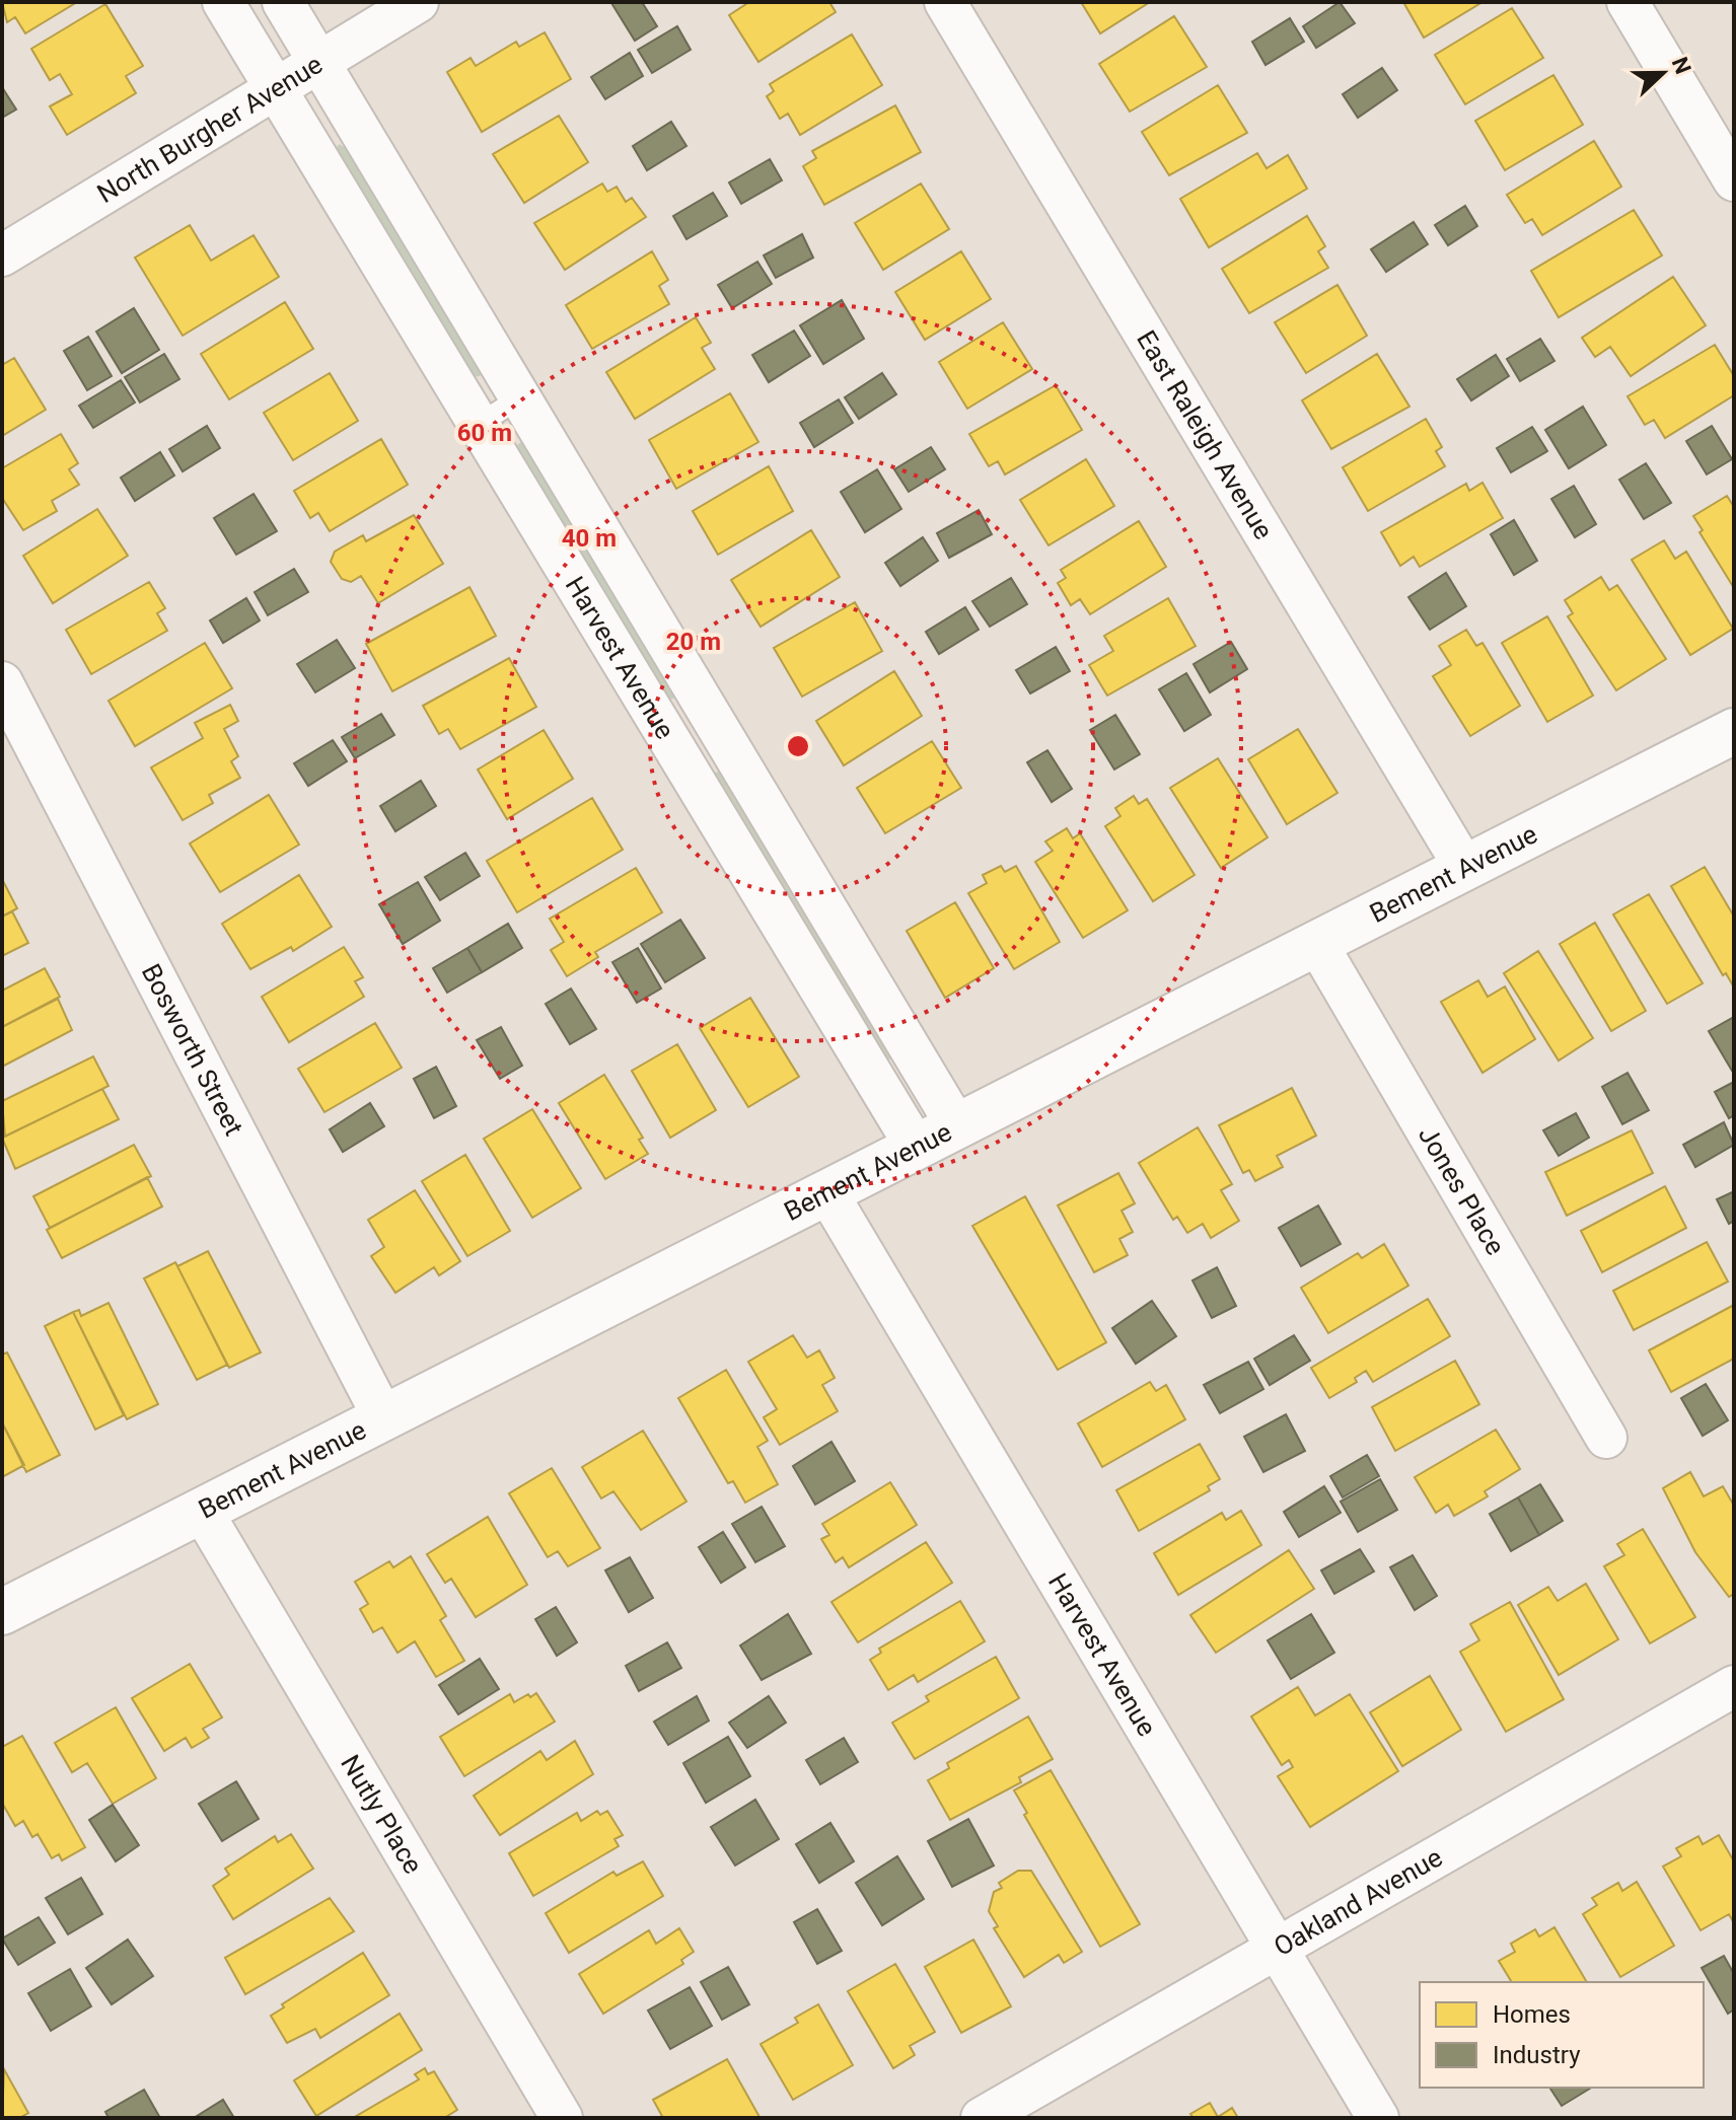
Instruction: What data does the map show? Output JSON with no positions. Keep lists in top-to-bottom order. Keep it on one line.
{"streets":{"street":["North Burgher Avenue","East Raleigh Avenue","Harvest Avenue","Bement Avenue","Bosworth Street","Jones Place","Nutly Place","Oakland Avenue"]},"crossings":[["North Burgher Avenue","Harvest Avenue"],["East Raleigh Avenue","Bement Avenue"],["Harvest Avenue","Bement Avenue"],["Harvest Avenue","Oakland Avenue"],["Bement Avenue","Bosworth Street"],["Bement Avenue","Jones Place"],["Bement Avenue","Nutly Place"]],"legend":["Homes","Industry"],"north":"right","rings":["60 m","40 m","20 m"]}
